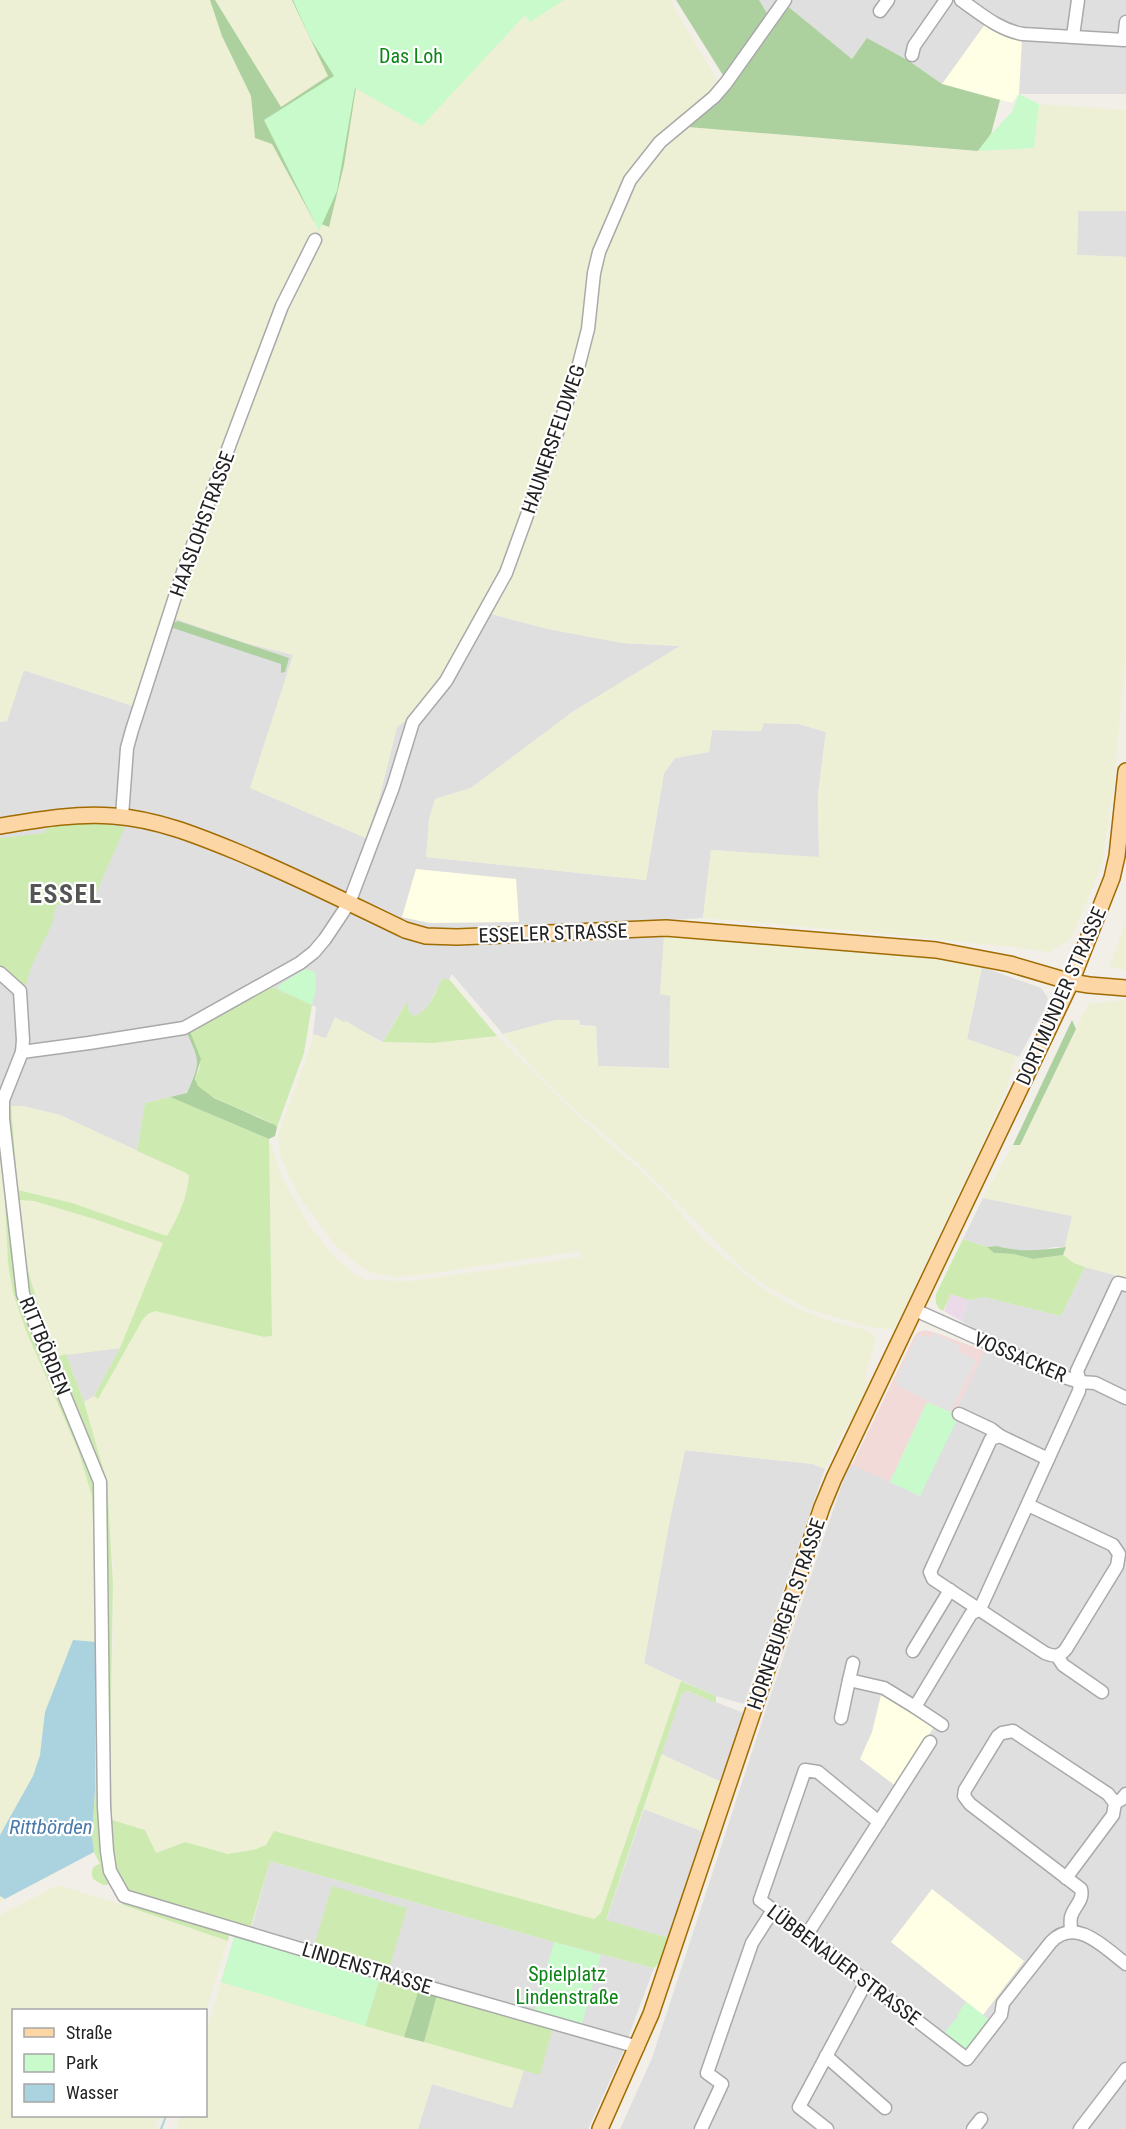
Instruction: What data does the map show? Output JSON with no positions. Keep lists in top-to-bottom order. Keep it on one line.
{"streets":{"main road":["ESSELER STRASSE","DORTMUNDER STRASSE","HORNEBURGER STRASSE"],"street":["HAUNERSFELDWEG","HAASLOHSTRASSE","RITTBÖRDEN","VOSSACKER","LÜBBENAUER STRASSE","LINDENSTRASSE"]},"crossings":[["HAUNERSFELDWEG","ESSELER STRASSE"],["HAUNERSFELDWEG","RITTBÖRDEN"],["HAASLOHSTRASSE","ESSELER STRASSE"],["ESSELER STRASSE","DORTMUNDER STRASSE"],["DORTMUNDER STRASSE","HORNEBURGER STRASSE"],["RITTBÖRDEN","LINDENSTRASSE"],["VOSSACKER","HORNEBURGER STRASSE"],["HORNEBURGER STRASSE","LINDENSTRASSE"]],"districts":["ESSEL"],"water":["Rittbörden"],"parks":["Das Loh","Spielplatz Lindenstraße"],"legend":["Straße","Park","Wasser"]}
